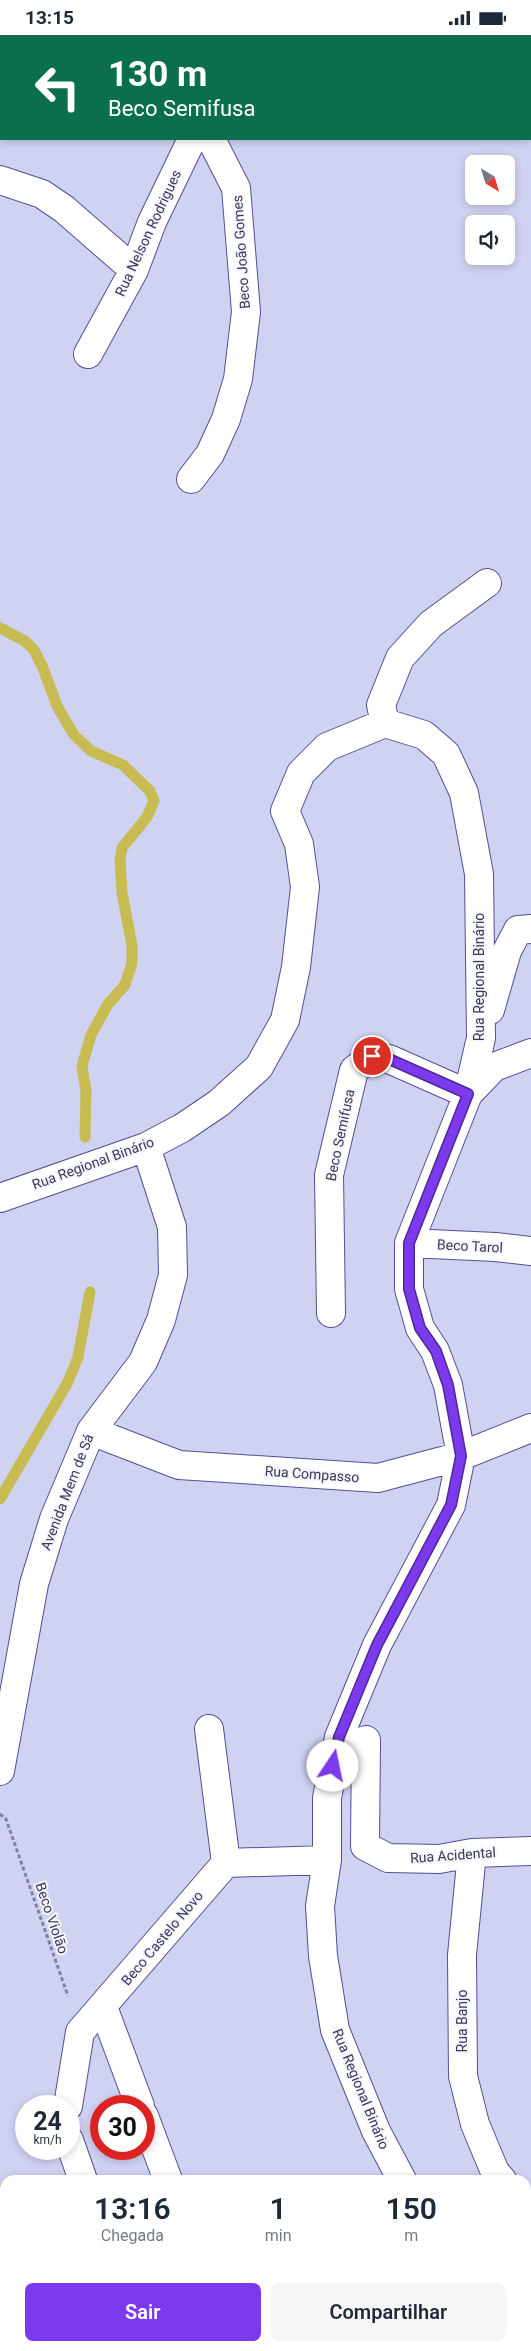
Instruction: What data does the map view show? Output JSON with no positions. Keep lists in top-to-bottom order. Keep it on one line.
{"streets":{"street":["Rua Nelson Rodrigues","Beco João Gomes","Rua Regional Binário","Beco Semifusa","Beco Tarol","Rua Compasso","Avenida Mem de Sá","Rua Acidental","Beco Castelo Novo","Rua Banjo"],"path":["Beco Violão"]},"crossings":[["Rua Regional Binário","Beco Semifusa"],["Rua Regional Binário","Beco Tarol"],["Rua Regional Binário","Rua Compasso"],["Rua Regional Binário","Avenida Mem de Sá"],["Rua Regional Binário","Rua Acidental"],["Rua Compasso","Avenida Mem de Sá"],["Rua Acidental","Rua Banjo"],["Beco Violão","Beco Castelo Novo"]],"north":"bottom right","page":{"status":"13:15","turn":["130 m","Beco Semifusa"],"speed":"24 km/h","limit":"30","eta":["13:16","Chegada","1","min","150","m"],"buttons":["Sair","Compartilhar"]}}
